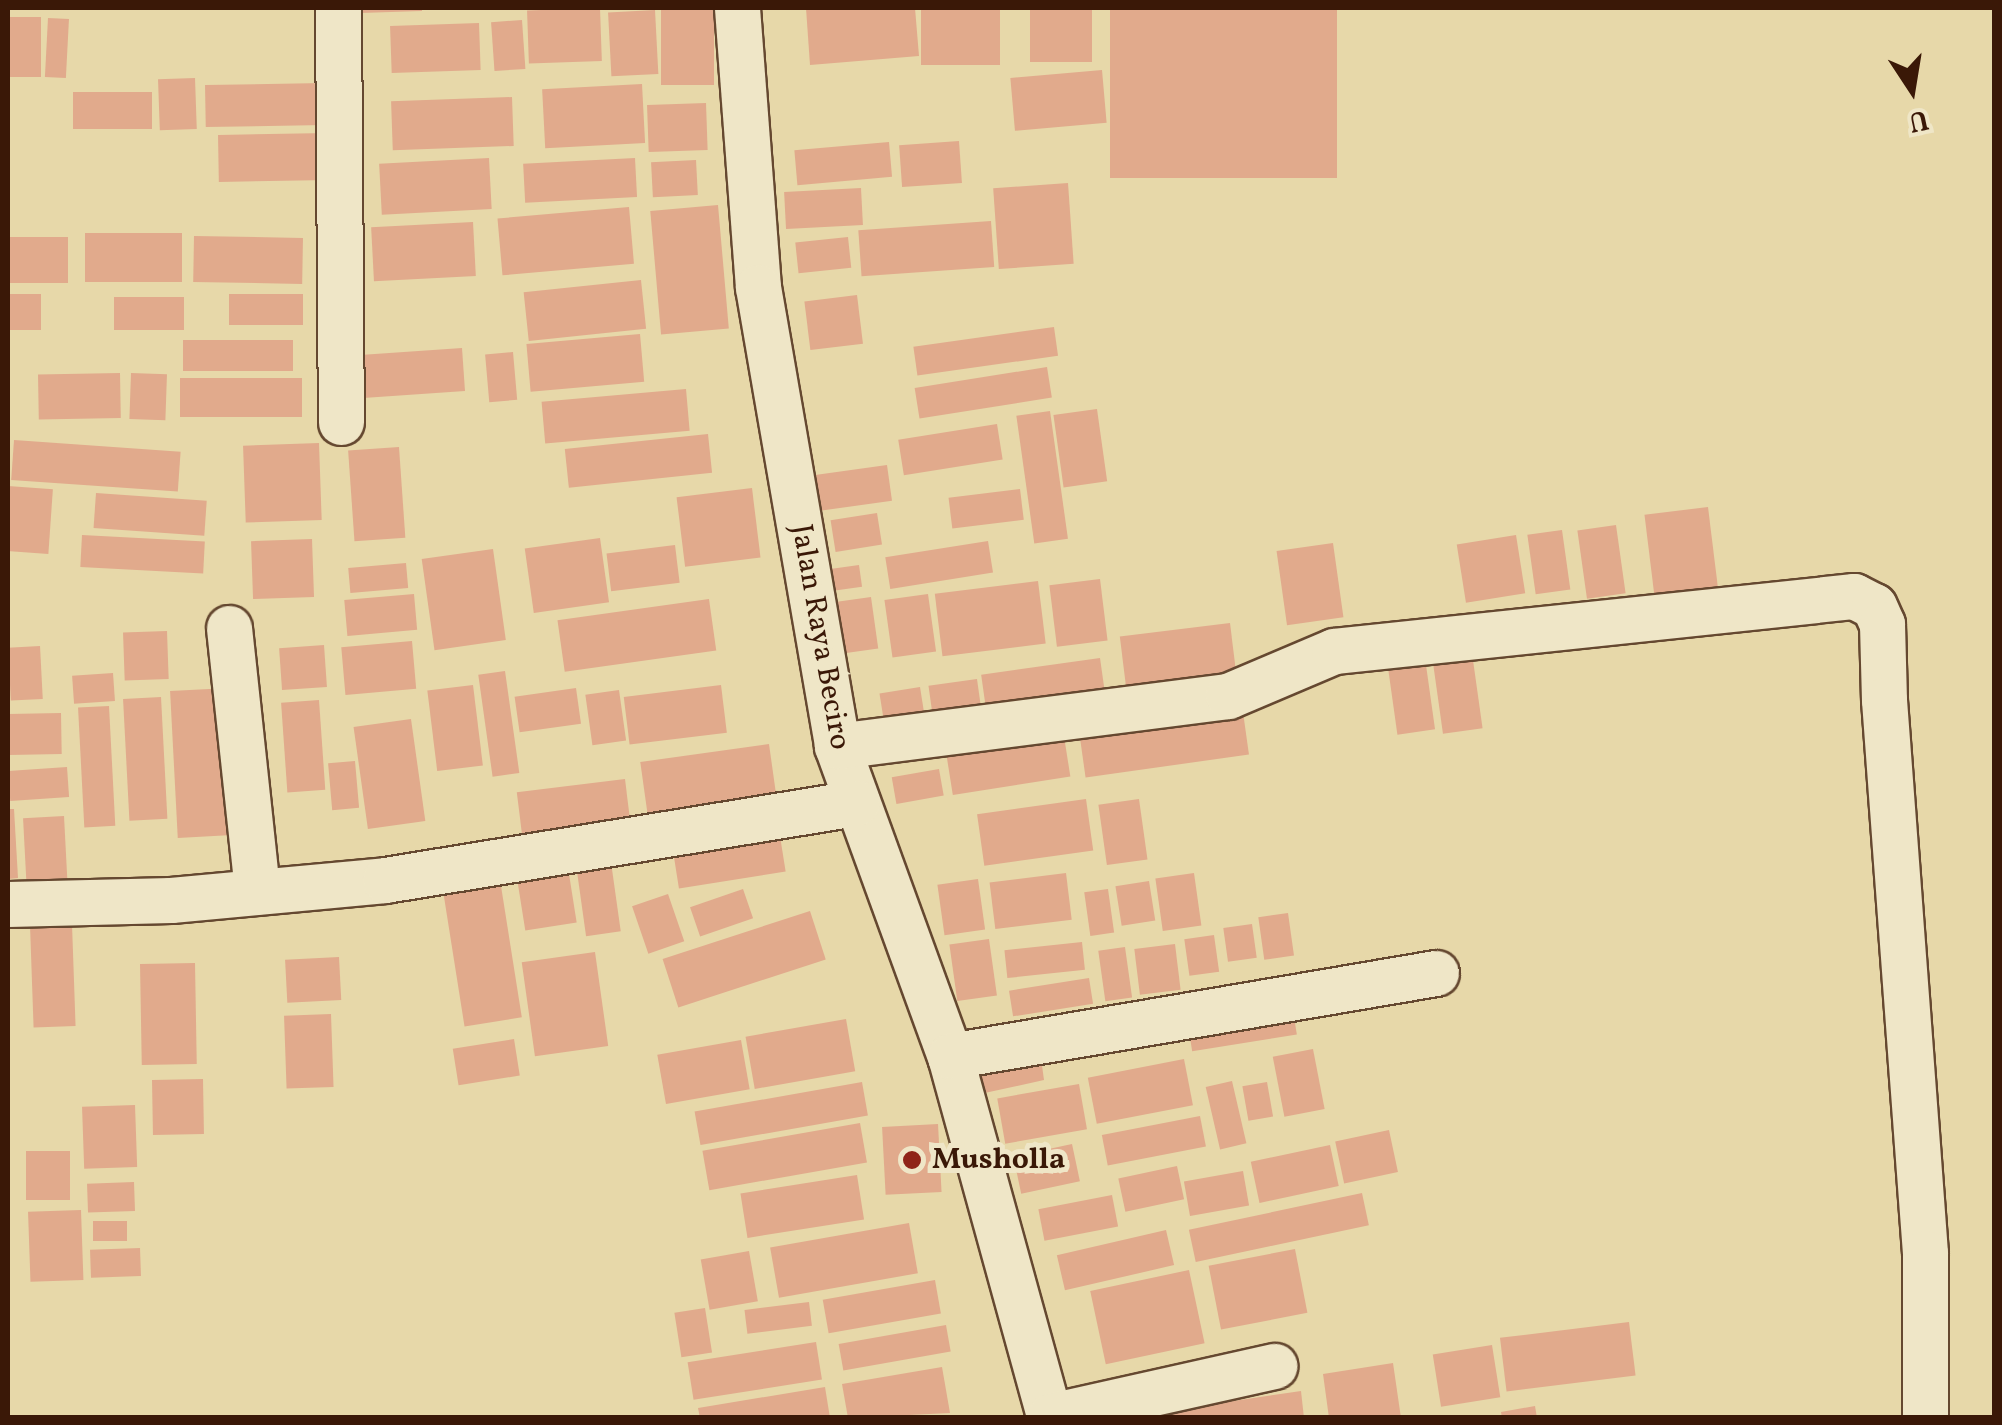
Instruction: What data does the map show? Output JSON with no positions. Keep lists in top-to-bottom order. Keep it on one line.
{"streets":{"street":["Jalan Raya Beciro"]},"places":["Musholla"],"north":"bottom"}
